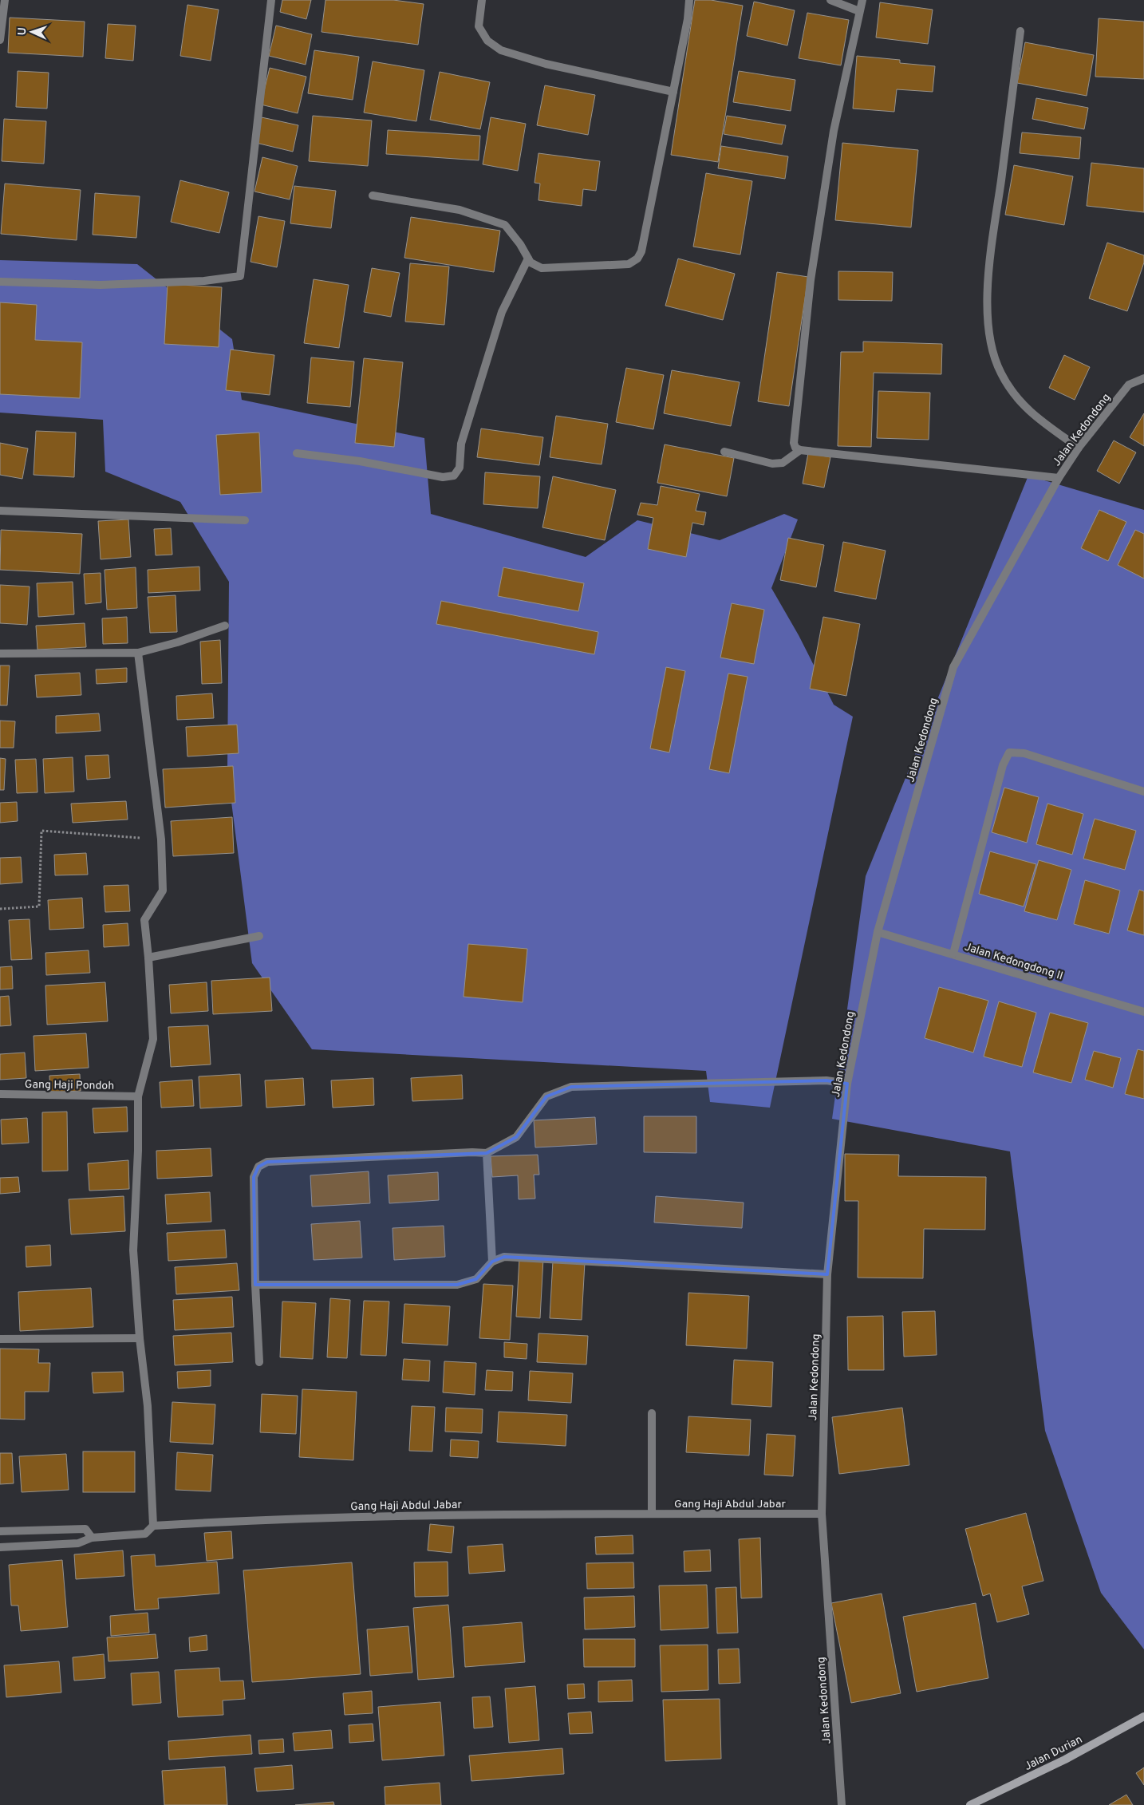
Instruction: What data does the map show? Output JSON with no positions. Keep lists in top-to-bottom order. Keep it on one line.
{"streets":{"main road":["Jalan Durian"],"street":["Jalan Kedondong","Jalan Kedongdong II","Gang Haji Pondoh","Gang Haji Abdul Jabar"]},"crossings":[["Jalan Kedondong","Jalan Kedongdong II"],["Jalan Kedondong","Gang Haji Abdul Jabar"]],"north":"left"}
